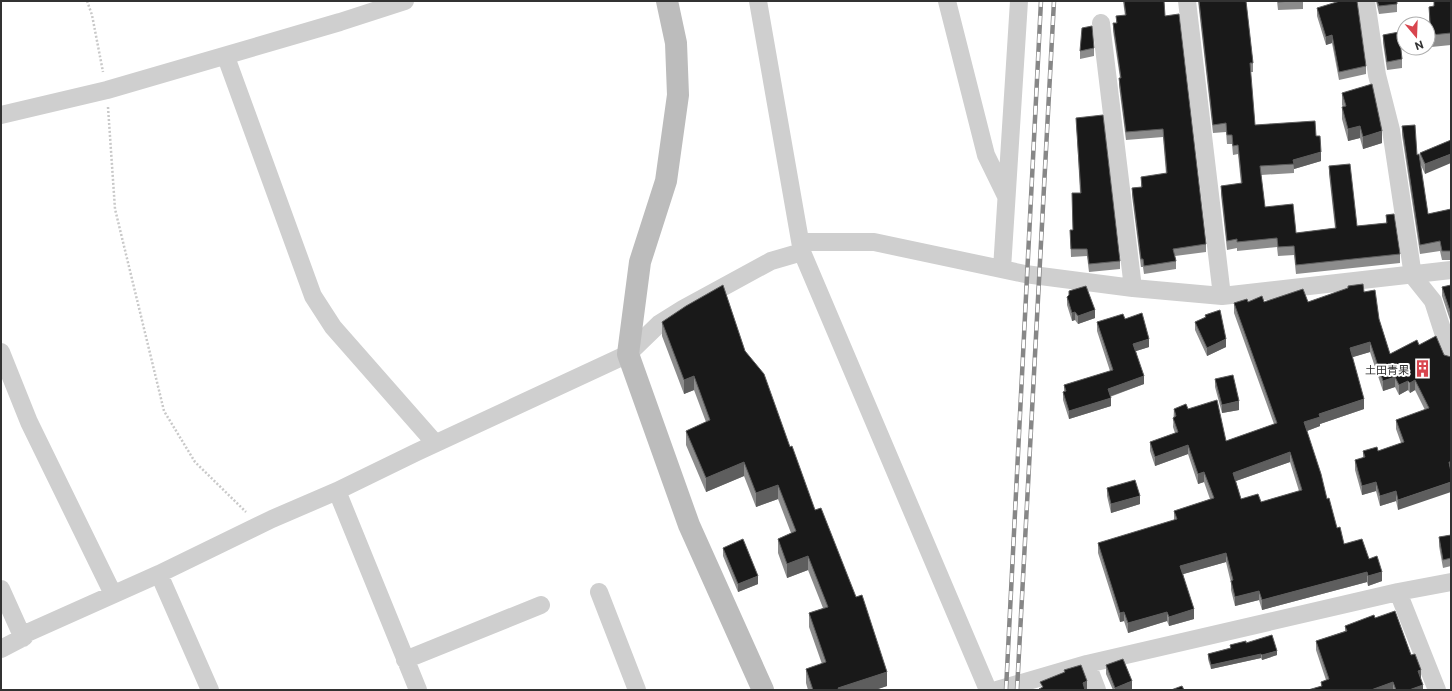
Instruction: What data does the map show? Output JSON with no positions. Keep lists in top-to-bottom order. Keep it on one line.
{"places":{"building":["土田青果"]},"north":"bottom"}
